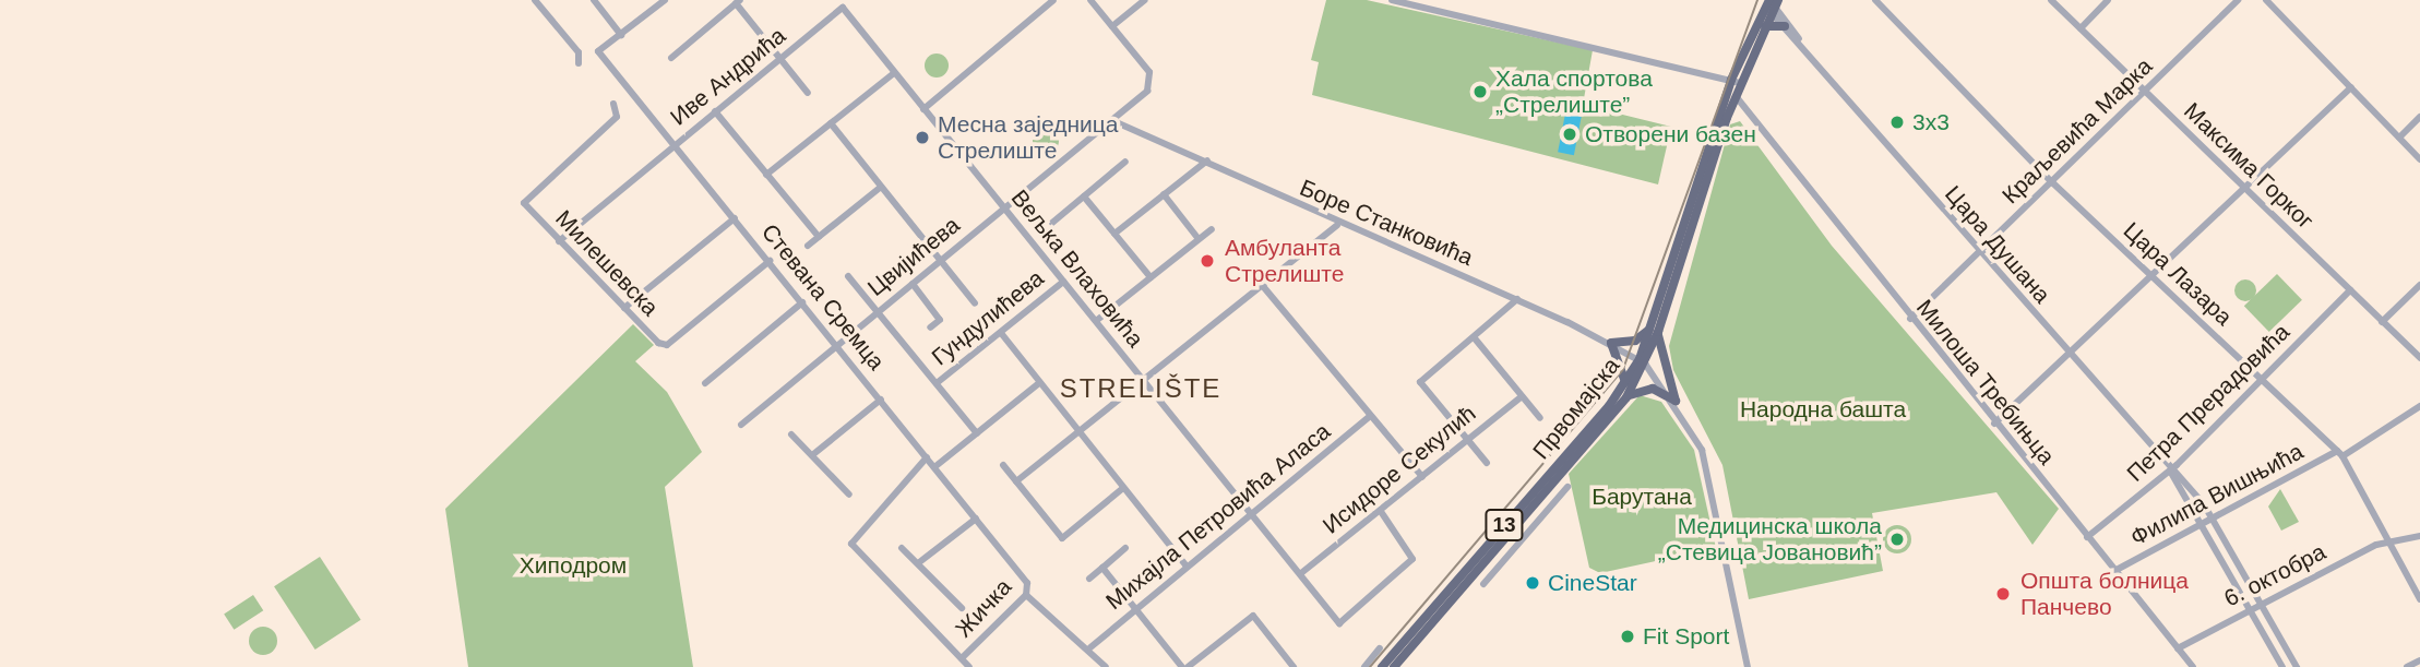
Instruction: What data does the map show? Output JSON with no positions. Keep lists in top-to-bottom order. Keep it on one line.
{"streets":{"main road":["Првомајска","13"],"street":["Иве Андрића","Краљевића Марка","Максима Горког","Боре Станковића","Цара Душана","Цвијићева","Милешевска","Вељка Влаховића","Цара Лазара","Стевана Сремца","Гундулићева","Милоша Требињца","Петра Прерадовића","Исидоре Секулић","Филипа Вишњића","Михајла Петровића Аласа","6. октобра","Жичка"]},"crossings":[["Иве Андрића","Милешевска"],["Иве Андрића","Вељка Влаховића"],["Иве Андрића","Стевана Сремца"],["Краљевића Марка","Максима Горког"],["Краљевића Марка","Цара Душана"],["Краљевића Марка","Цара Лазара"],["Краљевића Марка","Милоша Требињца"],["Максима Горког","Петра Прерадовића"],["Боре Станковића","Цвијићева"],["Боре Станковића","Првомајска"],["Цара Душана","Петра Прерадовића"],["Цара Душана","Првомајска"],["Цара Душана","Филипа Вишњића"],["Цара Душана","6. октобра"],["Цвијићева","Вељка Влаховића"],["Цвијићева","Стевана Сремца"],["Милешевска","Стевана Сремца"],["Вељка Влаховића","Гундулићева"],["Вељка Влаховића","Исидоре Секулић"],["Вељка Влаховића","Михајла Петровића Аласа"],["Цара Лазара","Петра Прерадовића"],["Цара Лазара","Филипа Вишњића"],["Цара Лазара","6. октобра"],["Стевана Сремца","Жичка"],["Милоша Требињца","Петра Прерадовића"],["Милоша Требињца","Првомајска"],["Милоша Требињца","Филипа Вишњића"],["Милоша Требињца","6. октобра"]],"districts":["STRELIŠTE"],"parks":["Народна башта","Барутана","Хиподром"],"places":["Хала спортова „Стрелиште”","3x3","Отворени базен","Месна заједница Стрелиште","Амбуланта Стрелиште","Медицинска школа „Стевица Јовановић”","CineStar","Општа болница Панчево","Fit Sport"]}
